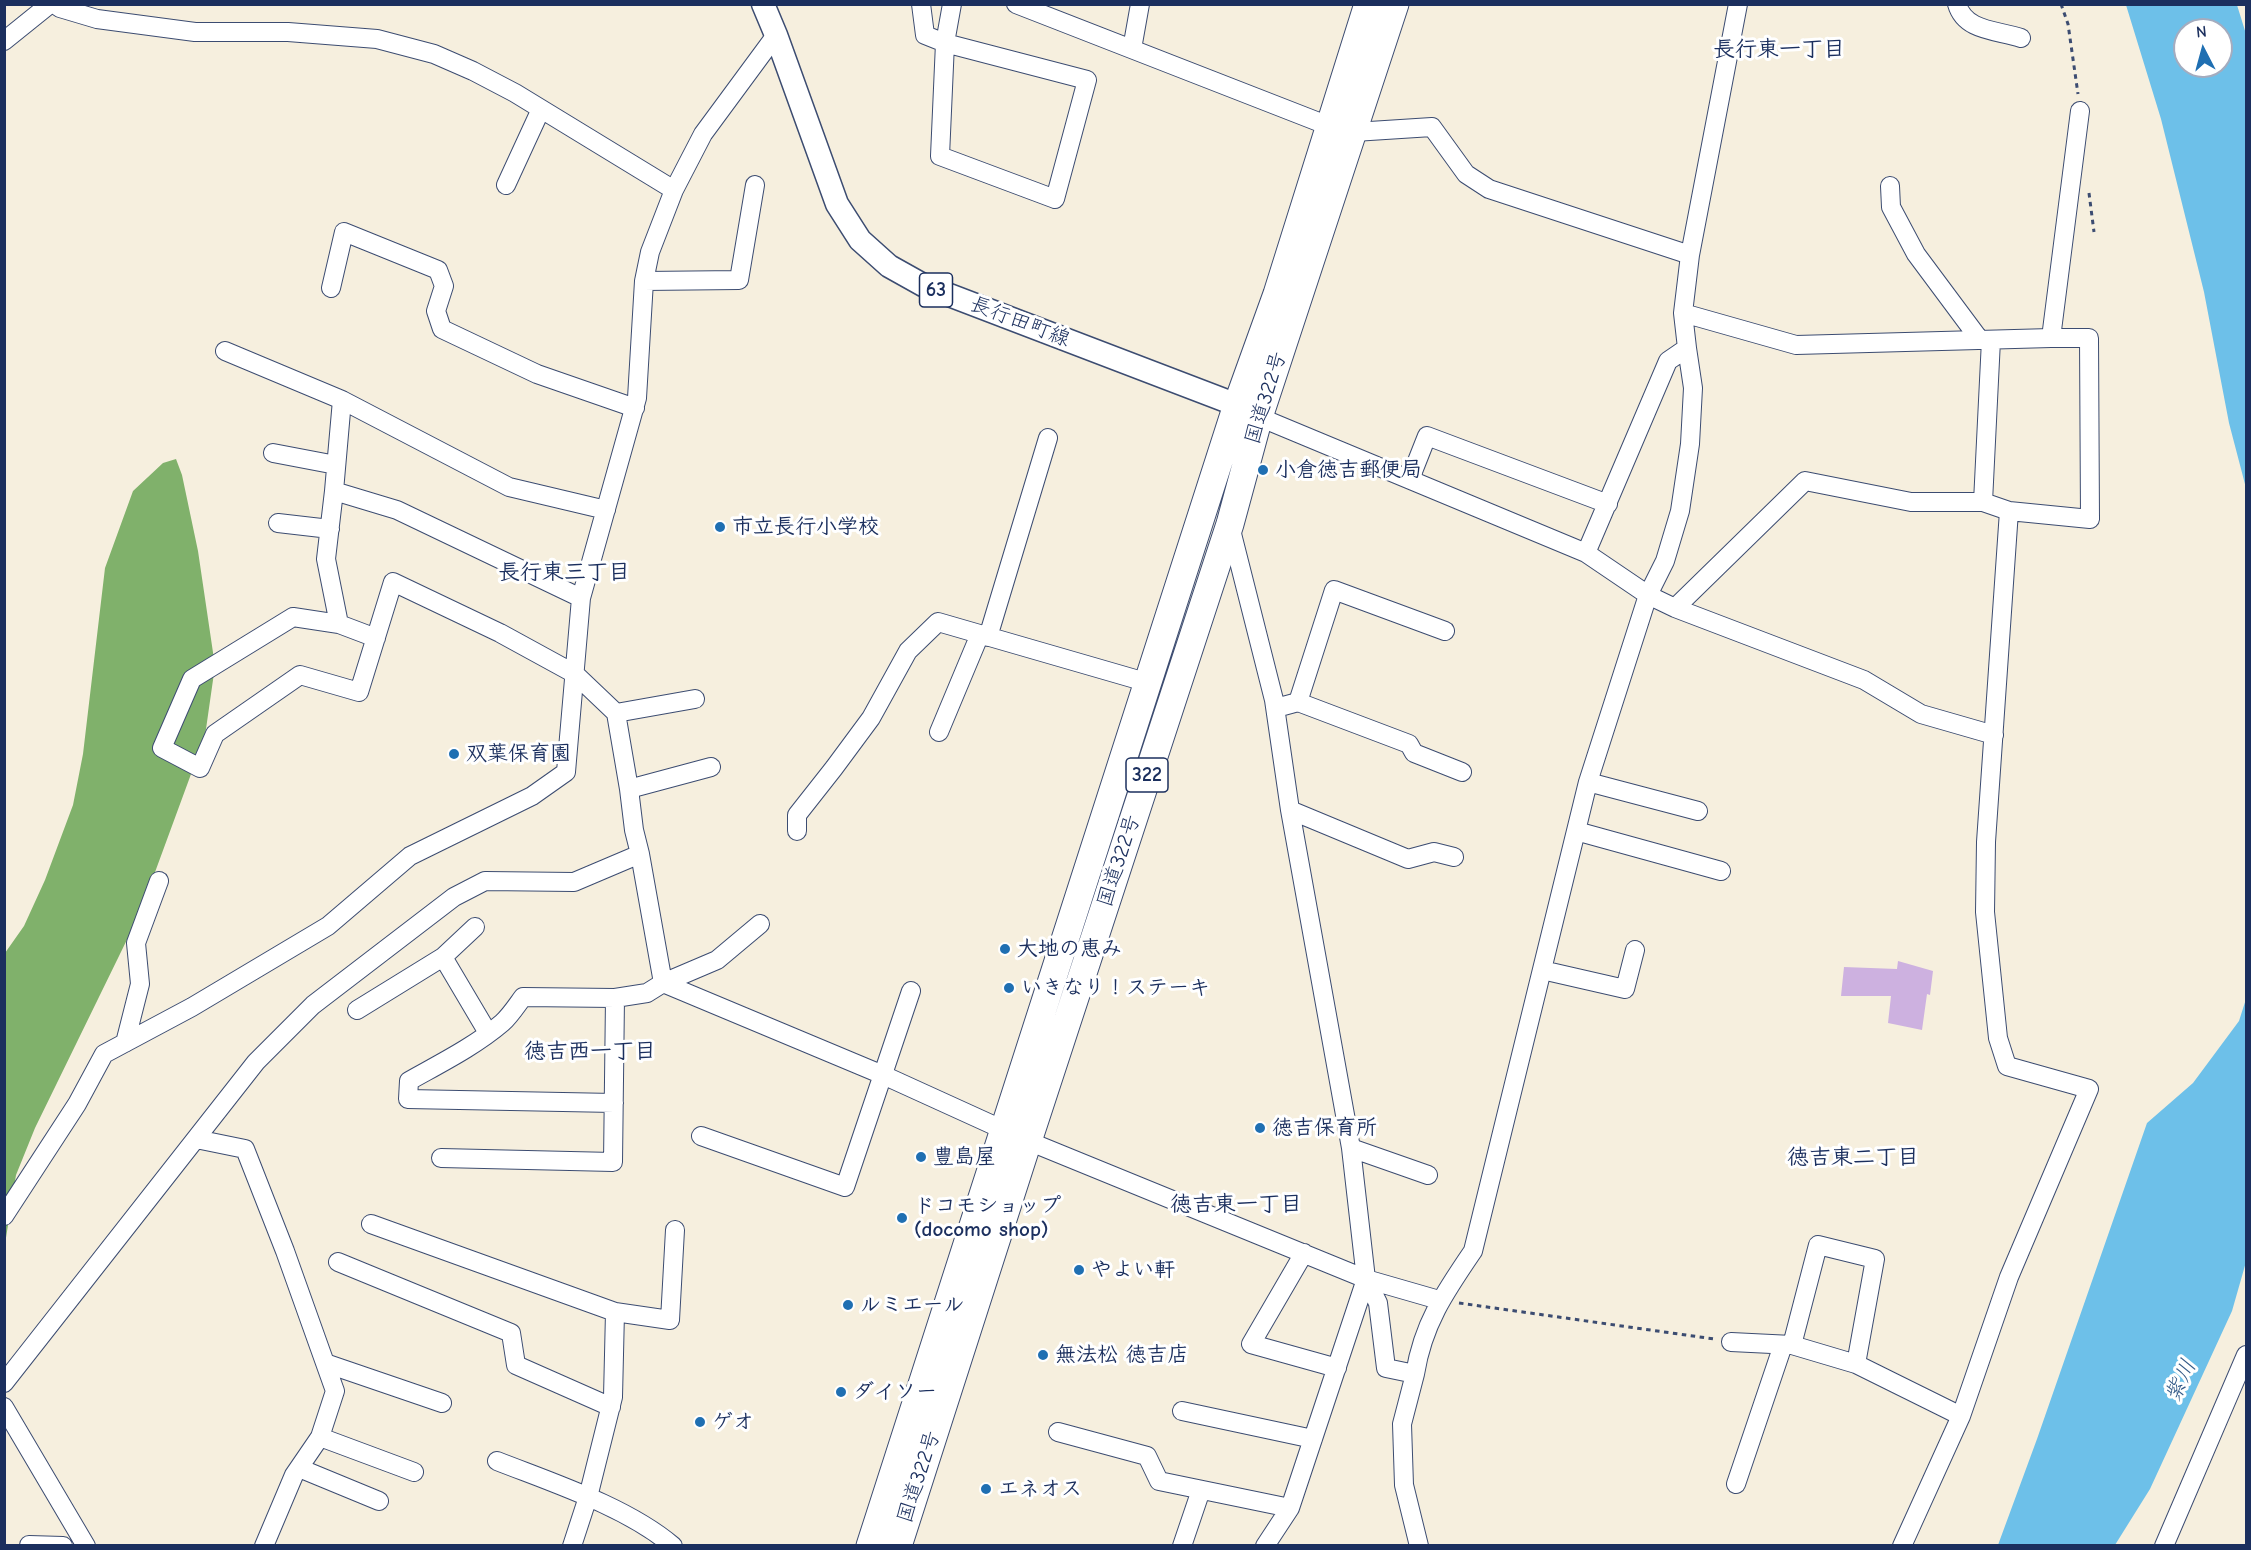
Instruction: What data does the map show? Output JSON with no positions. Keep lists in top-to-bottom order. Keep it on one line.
{"streets":{"highway":["国道322号","322"],"main road":["63","長行田町線"]},"crossings":[["長行田町線","国道322号"]],"districts":["長行東一丁目","長行東三丁目","徳吉西一丁目","徳吉東二丁目","徳吉東一丁目"],"water":["紫川"],"places":["小倉徳吉郵便局","市立長行小学校","双葉保育園","大地の恵み","いきなり！ステーキ","徳吉保育所","豊島屋","ドコモショップ (docomo shop)","やよい軒","ルミエール","無法松 徳吉店","ダイソー","ゲオ","エネオス"],"north":"top"}
